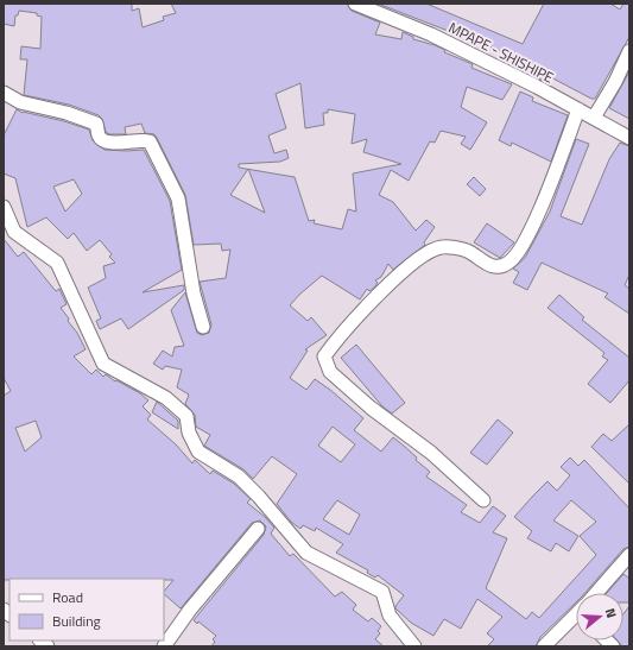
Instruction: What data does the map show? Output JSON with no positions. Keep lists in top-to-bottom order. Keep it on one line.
{"streets":{"street":["MPAPE - SHISHIPE"]},"legend":["Road","Building"],"north":"right"}
